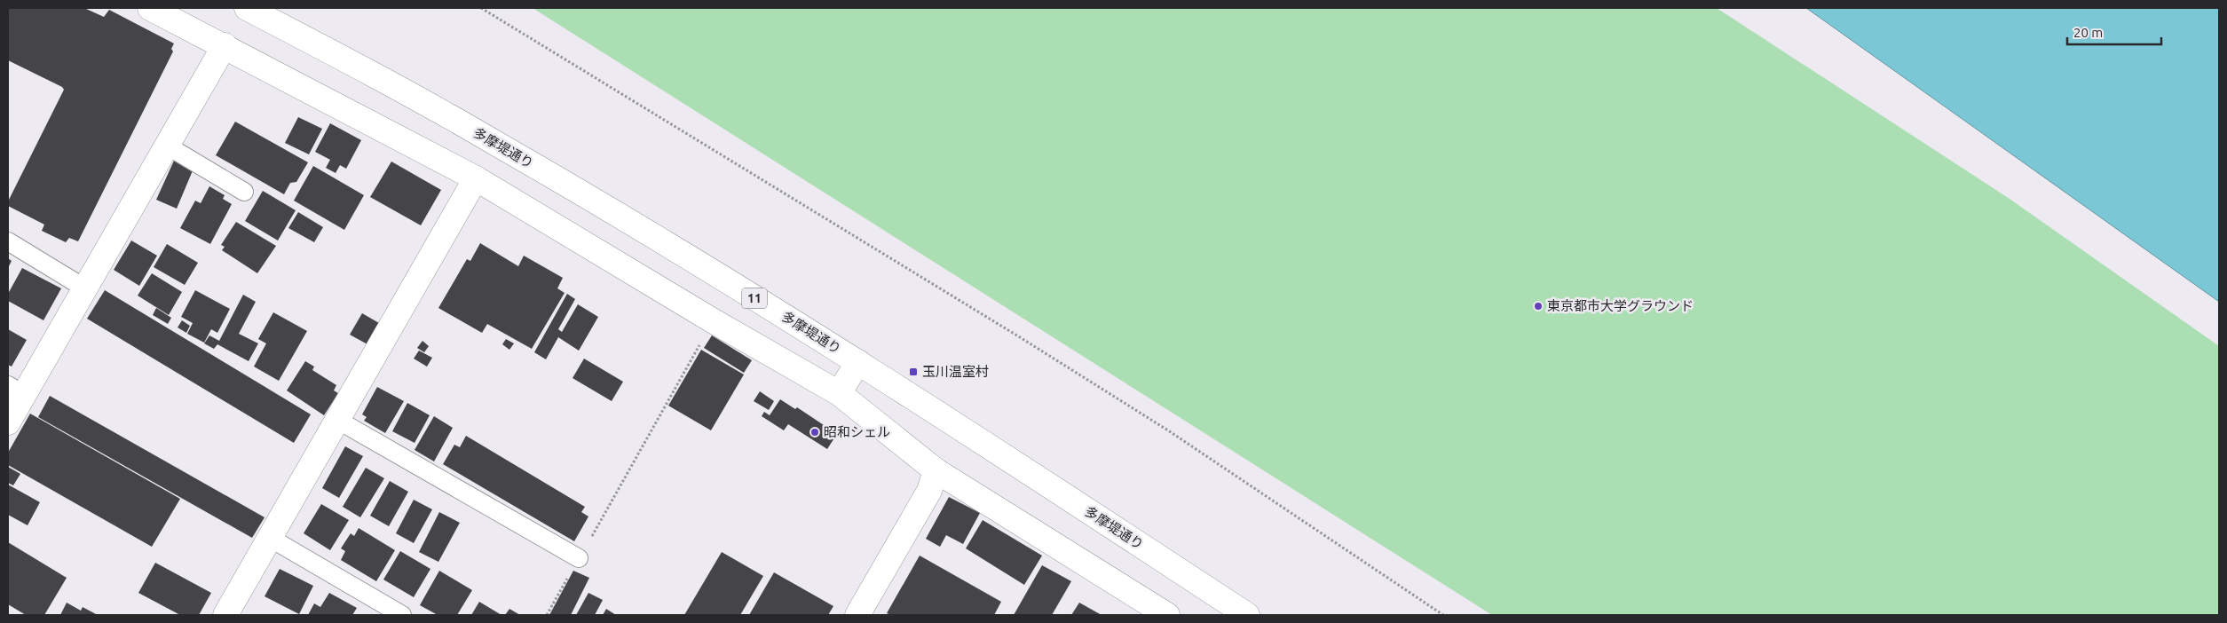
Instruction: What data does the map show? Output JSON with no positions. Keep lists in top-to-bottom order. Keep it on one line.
{"streets":{"street":["多摩堤通り","11"]},"places":{"other":["東京都市大学グラウンド","昭和シェル"],"transit":["玉川温室村"]},"scale_bar":"20 m"}
